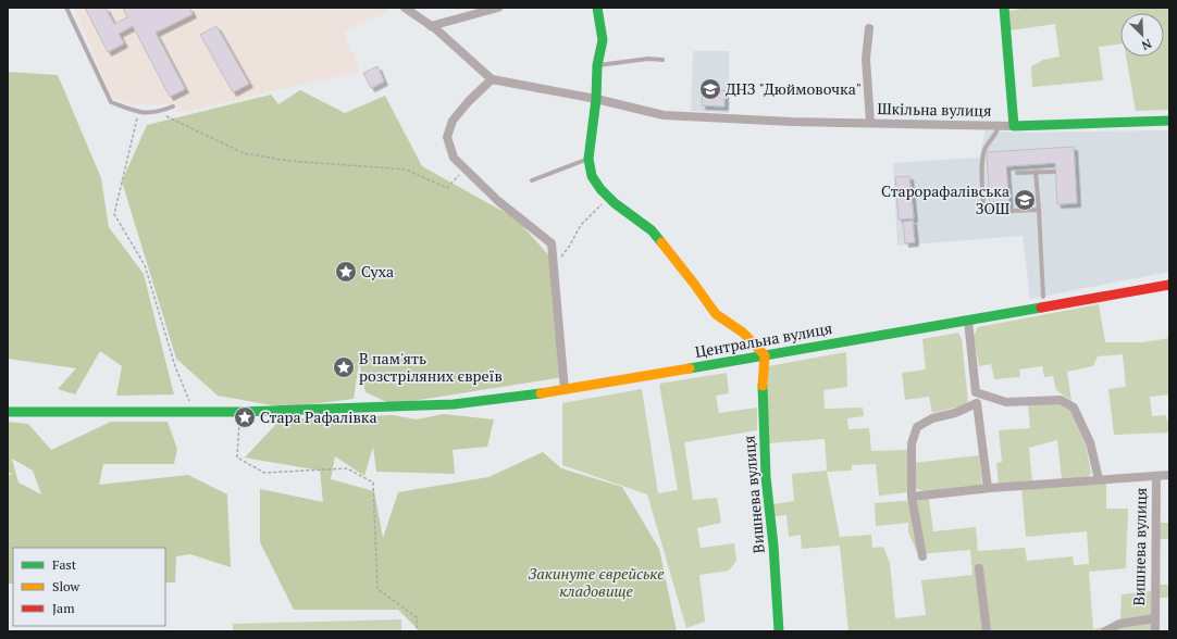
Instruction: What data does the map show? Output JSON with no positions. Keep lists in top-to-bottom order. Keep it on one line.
{"streets":{"main road":["Шкільна вулиця","Центральна вулиця","Вишнева вулиця"]},"crossings":[["Центральна вулиця","Вишнева вулиця"]],"parks":["Закинуте єврейське кладовище"],"places":{"school or university":["ДНЗ \"Дюймовочка\"","Старорафалівська ЗОШ"],"place":["Суха","В пам'ять розстріляних євреїв","Стара Рафалівка"]},"legend":["Fast","Slow","Jam"],"north":"bottom right"}
